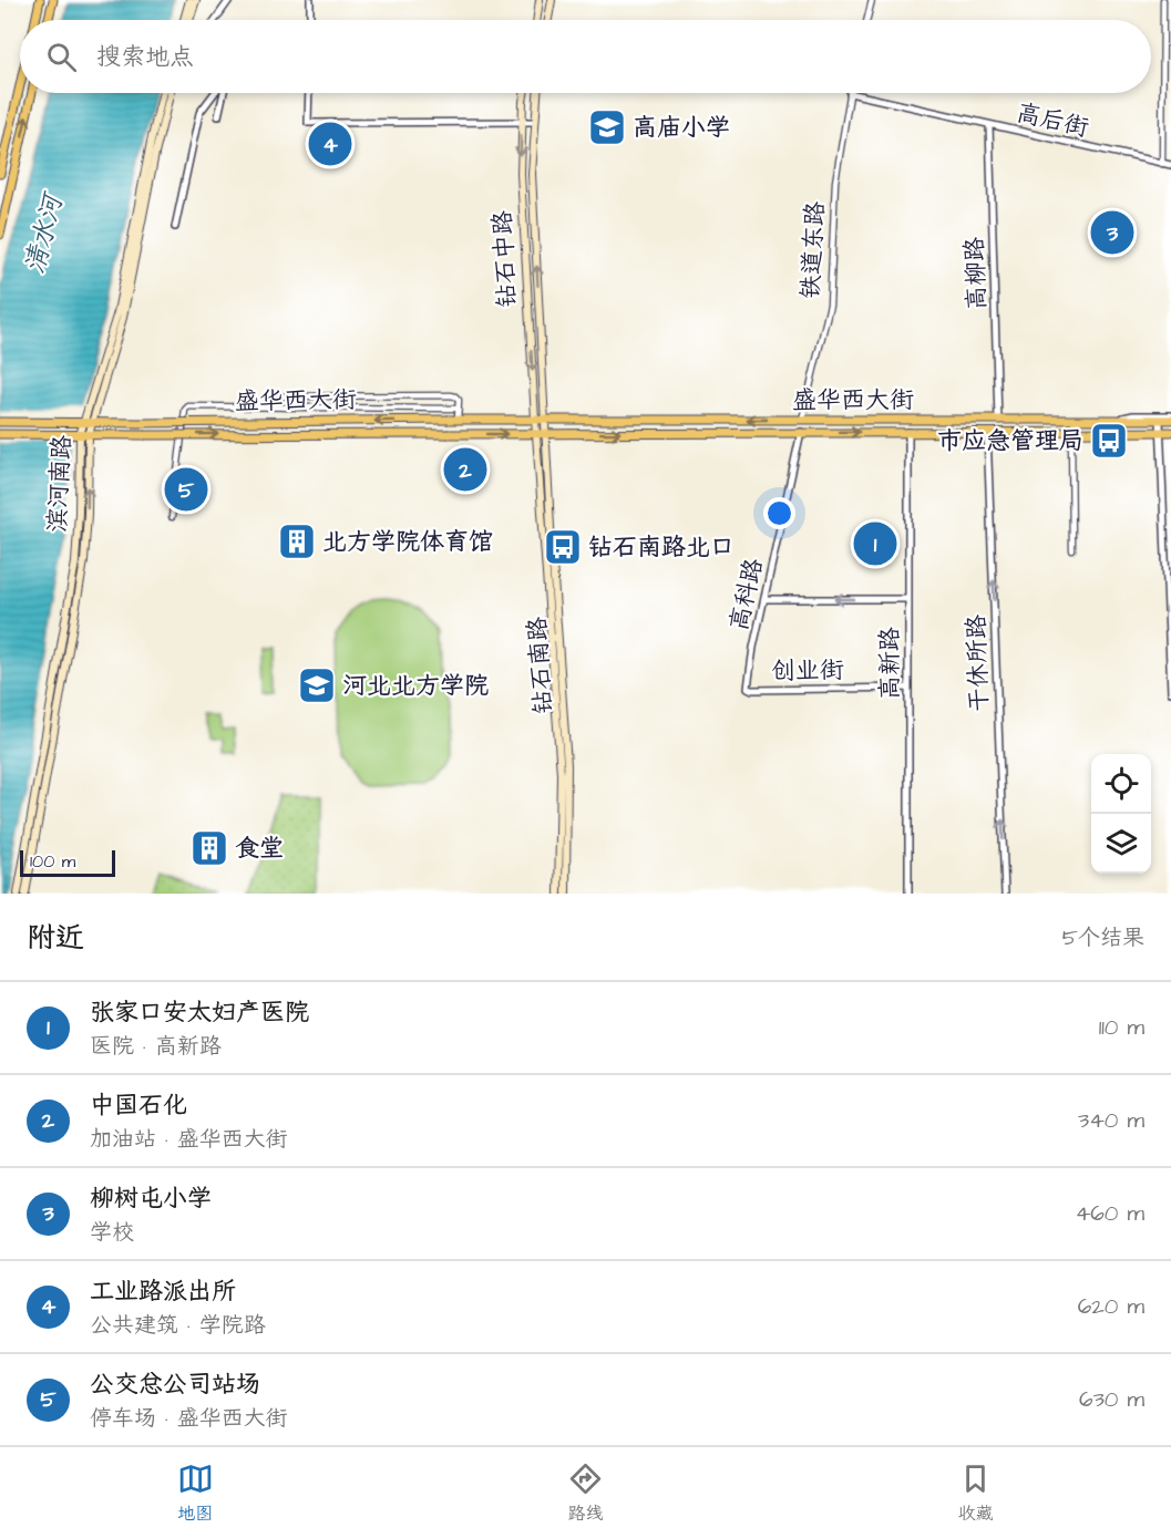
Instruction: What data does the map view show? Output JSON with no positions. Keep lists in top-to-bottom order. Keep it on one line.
{"streets":{"main road":["钻石中路","盛华西大街","滨河南路","钻石南路"],"street":["高后街","铁道东路","高柳路","高科路","高新路","干休所路","创业街"]},"crossings":[["高后街","铁道东路"],["高后街","高柳路"],["铁道东路","盛华西大街"],["钻石中路","盛华西大街"],["钻石中路","钻石南路"],["高柳路","盛华西大街"],["盛华西大街","滨河南路"],["盛华西大街","高科路"],["盛华西大街","高新路"],["盛华西大街","干休所路"],["盛华西大街","钻石南路"],["高科路","创业街"],["高新路","创业街"]],"one_way":["干休所路"],"water":["清水河"],"places":{"school or university":["高庙小学","河北北方学院"],"bus stop":["市应急管理局","钻石南路北口"],"building":["北方学院体育馆","食堂"]},"scale_bar":"100 m","page":{"search":"搜索地点","pins":["4","3","2","5","1"],"scale":"100 m","heading":["附近","5个结果"],"list":[{"mark":"1","name":"张家口安太妇产医院","note":"医院 · 高新路","value":"110 m"},{"mark":"2","name":"中国石化","note":"加油站 · 盛华西大街","value":"340 m"},{"mark":"3","name":"柳树屯小学","note":"学校","value":"460 m"},{"mark":"4","name":"工业路派出所","note":"公共建筑 · 学院路","value":"620 m"},{"mark":"5","name":"公交总公司站场","note":"停车场 · 盛华西大街","value":"630 m"}],"nav":["地图","路线","收藏"]}}
